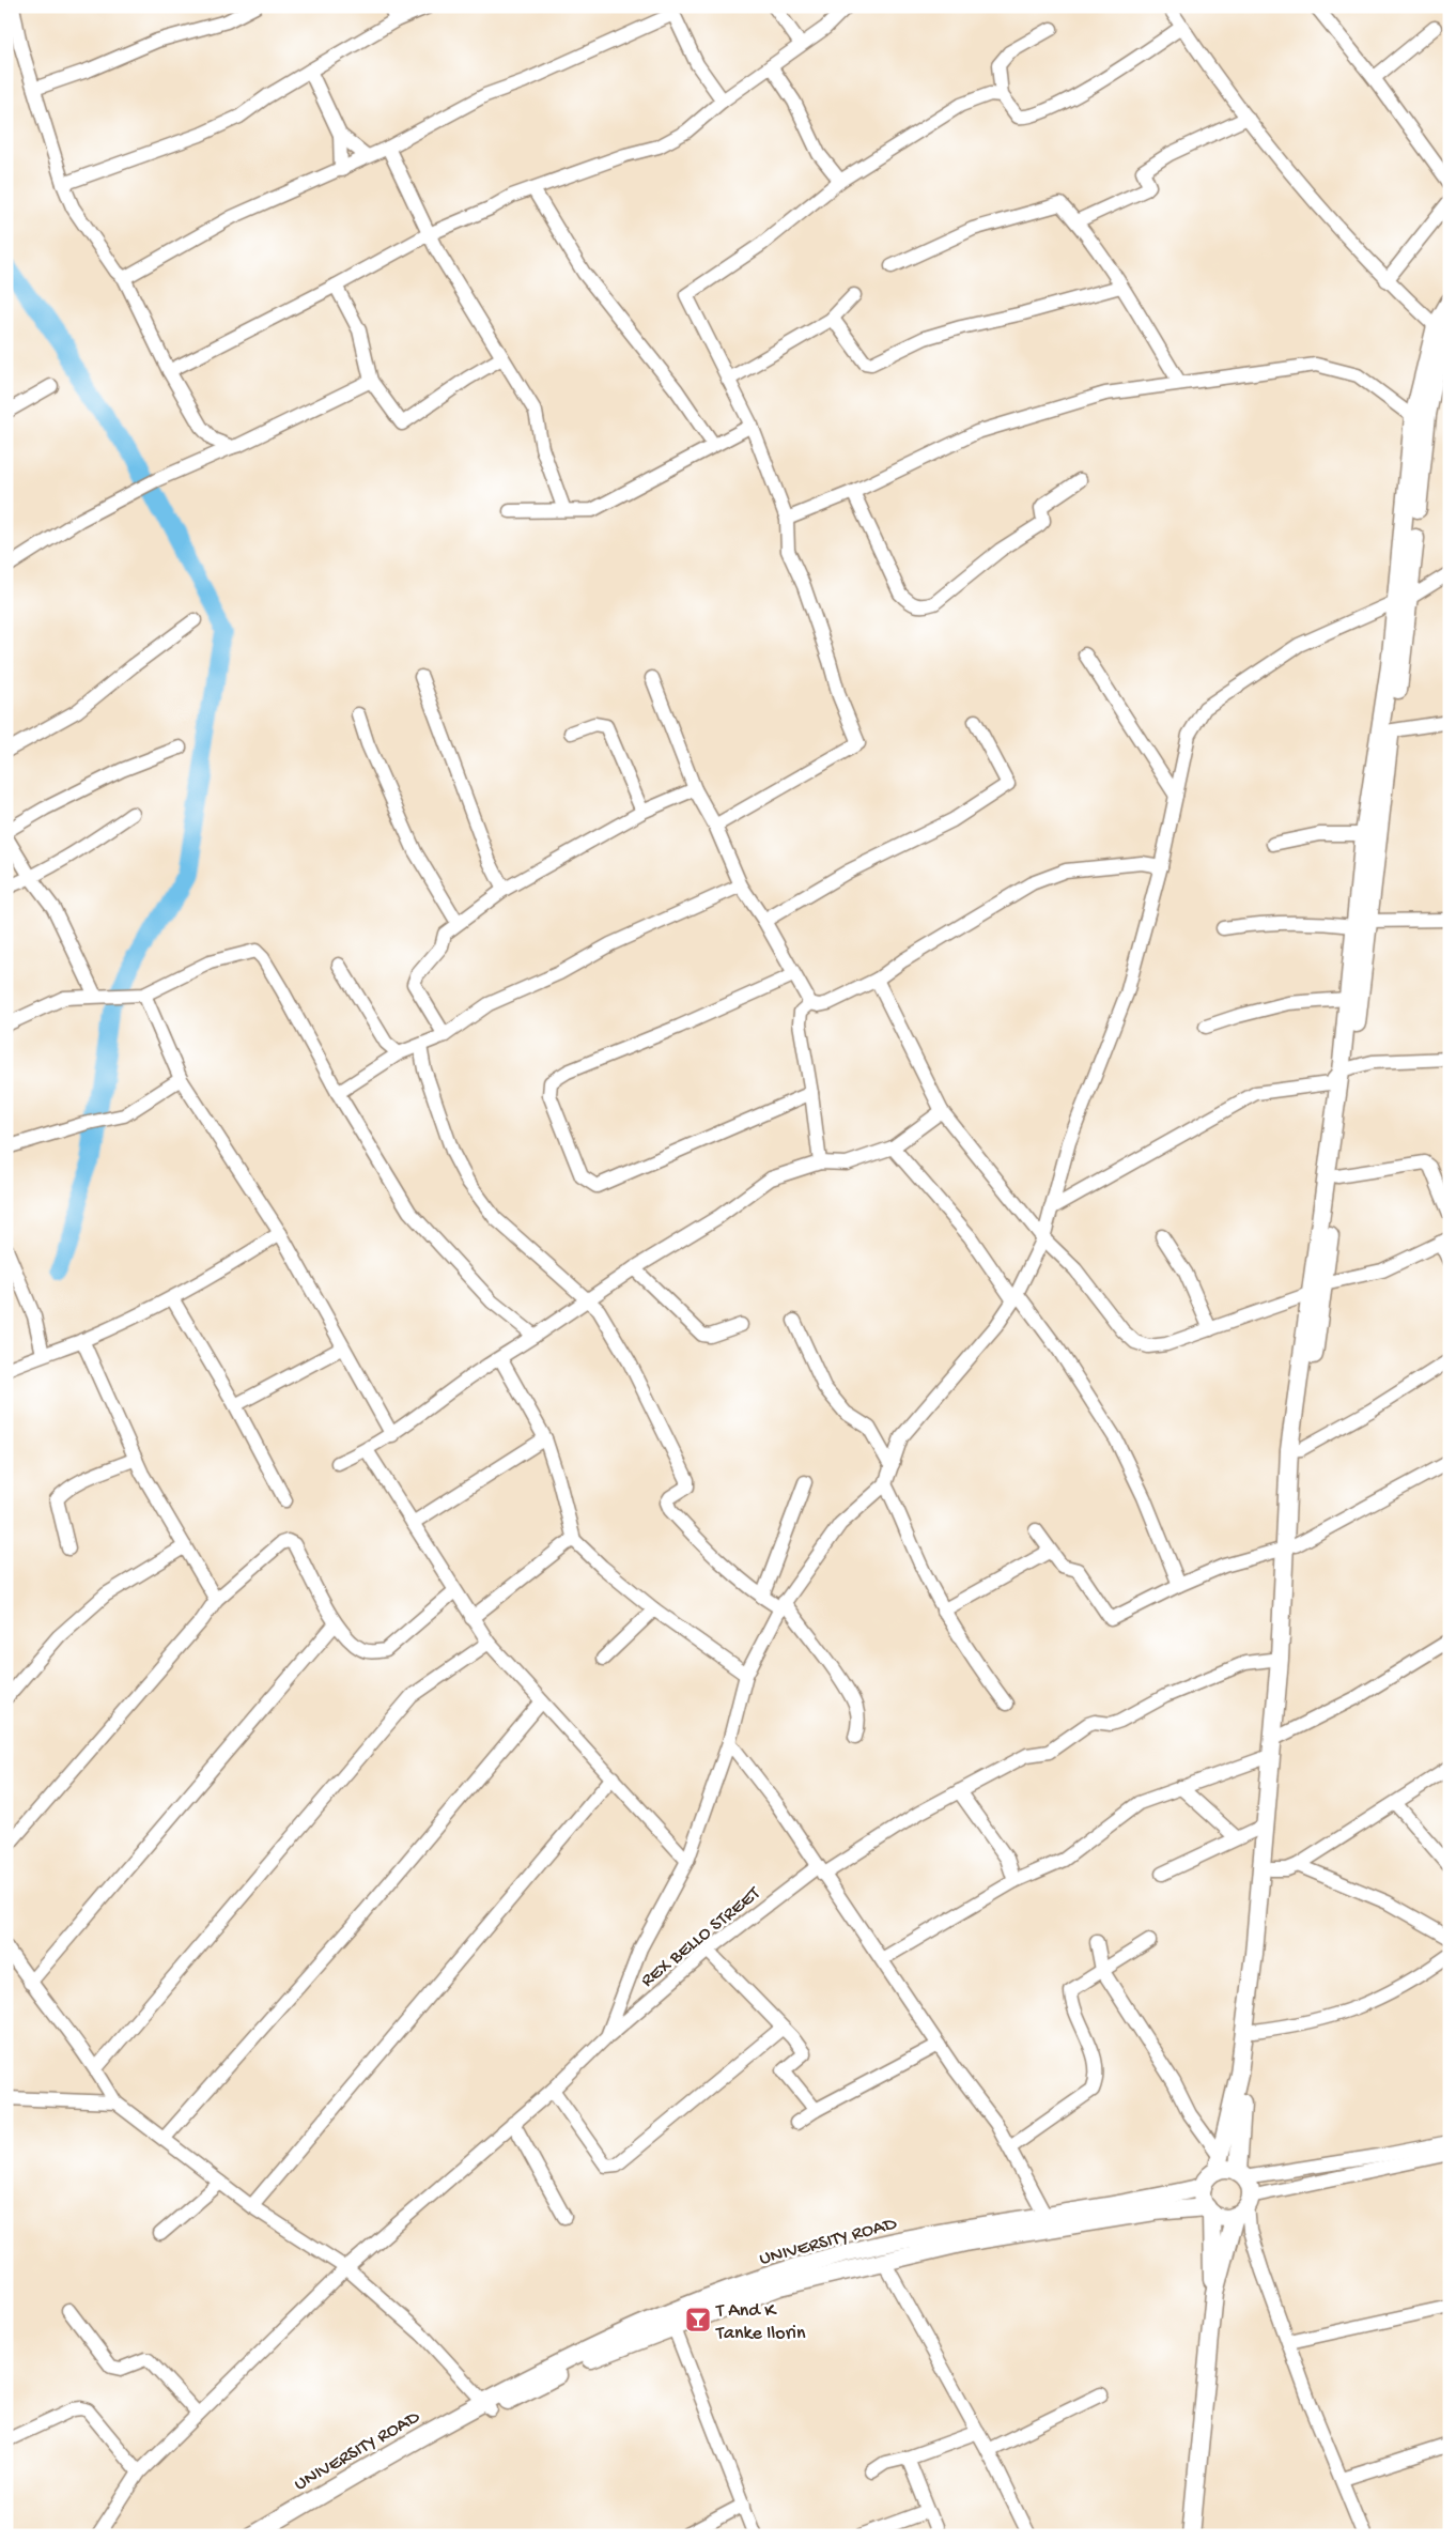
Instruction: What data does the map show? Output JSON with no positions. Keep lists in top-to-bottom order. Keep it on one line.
{"streets":{"main road":["UNIVERSITY ROAD"],"street":["REX BELLO STREET"]},"places":{"bar":["T And K Tanke Ilorin"]}}
